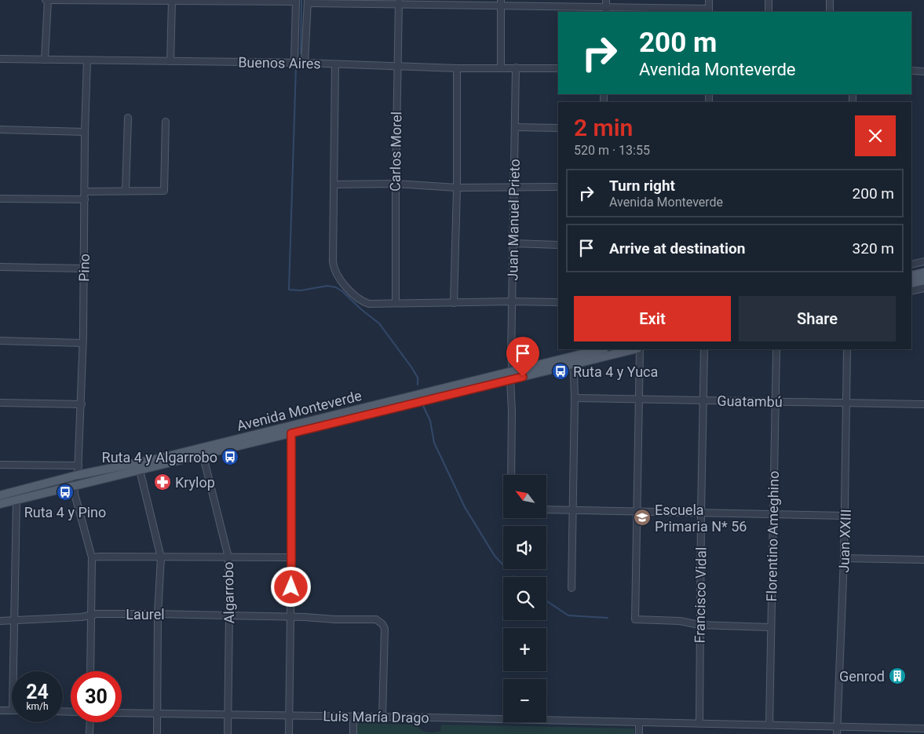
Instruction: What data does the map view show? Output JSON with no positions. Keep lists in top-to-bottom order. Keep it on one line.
{"streets":{"main road":["Avenida Monteverde"],"street":["Buenos Aires","Carlos Morel","Juan Manuel Prieto","Pino","Guatambú","Florentino Ameghino","Juan XXIII","Algarrobo","Francisco Vidal","Laurel","Luis María Drago"]},"crossings":[["Buenos Aires","Carlos Morel"],["Buenos Aires","Juan Manuel Prieto"],["Buenos Aires","Pino"],["Juan Manuel Prieto","Avenida Monteverde"],["Pino","Avenida Monteverde"],["Guatambú","Florentino Ameghino"],["Guatambú","Juan XXIII"],["Guatambú","Francisco Vidal"],["Avenida Monteverde","Algarrobo"],["Florentino Ameghino","Luis María Drago"],["Juan XXIII","Luis María Drago"],["Algarrobo","Laurel"],["Algarrobo","Luis María Drago"],["Francisco Vidal","Luis María Drago"],["Laurel","Luis María Drago"]],"places":{"bus stop":["Ruta 4 y Yuca","Ruta 4 y Algarrobo","Ruta 4 y Pino"],"pharmacy":["Krylop"],"school or university":["Escuela Primaria N* 56"],"building":["Genrod"]},"north":"top left","page":{"turn":["200 m","Avenida Monteverde"],"heading":["2 min","520 m · 13:55"],"list":[{"name":"Turn right","note":"Avenida Monteverde","value":"200 m"},{"name":"Arrive at destination","value":"320 m"}],"buttons":["Exit","Share"],"map_buttons":["+","−"],"speed":"24 km/h","limit":"30"}}
